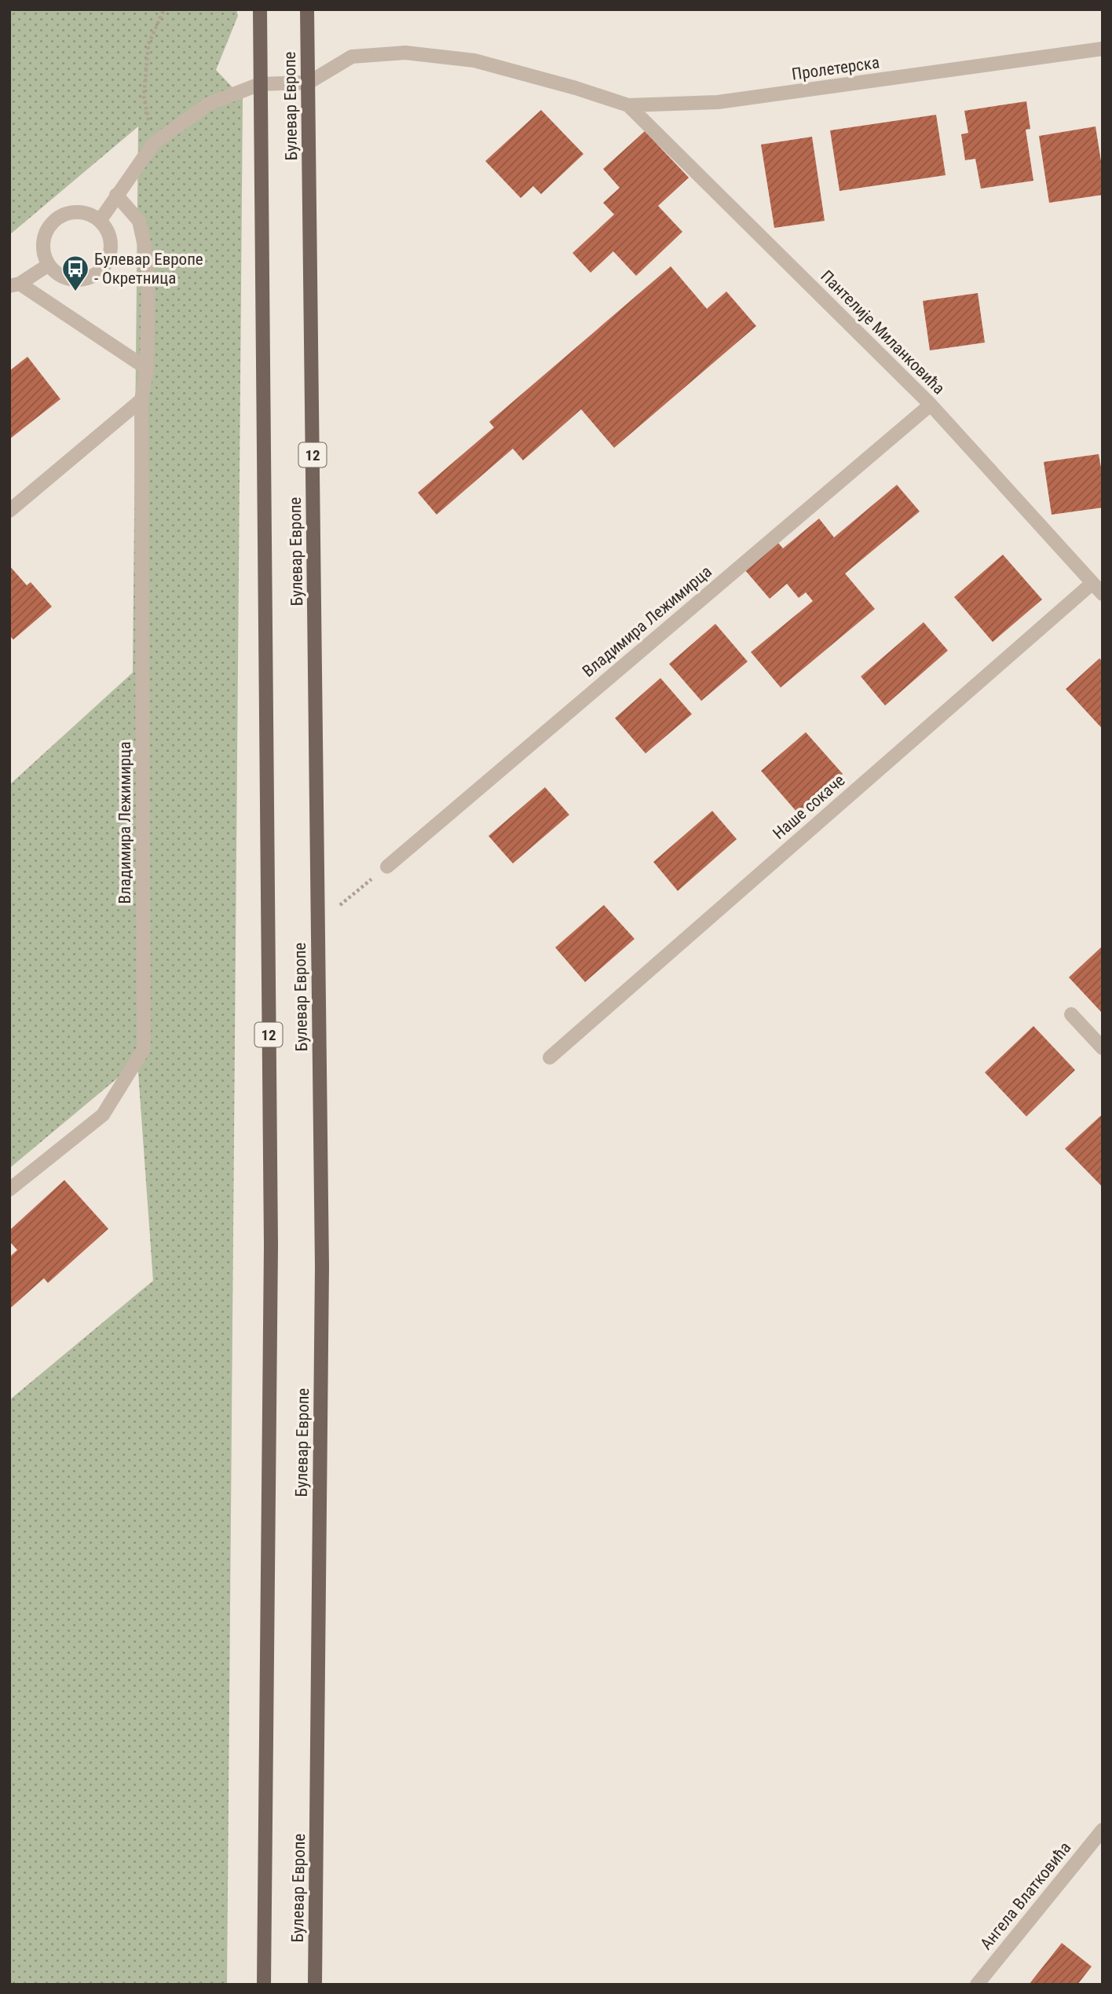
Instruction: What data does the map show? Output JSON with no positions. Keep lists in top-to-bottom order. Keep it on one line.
{"streets":{"main road":["Булевар Европе","12"],"street":["Пролетерска","Пантелије Миланковића","Владимира Лежимирца","Наше сокаче","Ангела Влатковића"]},"crossings":[["Пролетерска","Булевар Европе"],["Пролетерска","Пантелије Миланковића"],["Пантелије Миланковића","Владимира Лежимирца"],["Пантелије Миланковића","Наше сокаче"]],"places":{"bus stop":["Булевар Европе - Окретница"]}}
